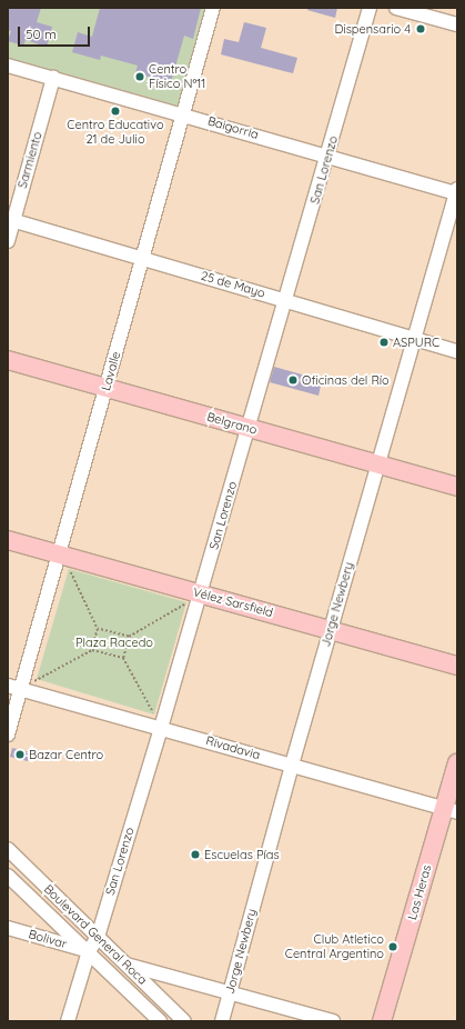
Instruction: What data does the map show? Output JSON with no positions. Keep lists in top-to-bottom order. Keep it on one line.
{"streets":{"main road":["Belgrano","Vélez Sarsfield","Las Heras"],"street":["Baigorria","Sarmiento","San Lorenzo","25 de Mayo","Lavalle","Jorge Newbery","Rivadavia","Boulevard General Roca","Bolivar"]},"crossings":[["Baigorria","Sarmiento"],["Baigorria","San Lorenzo"],["Baigorria","Lavalle"],["Baigorria","Jorge Newbery"],["Sarmiento","25 de Mayo"],["San Lorenzo","25 de Mayo"],["San Lorenzo","Belgrano"],["San Lorenzo","Vélez Sarsfield"],["San Lorenzo","Rivadavia"],["San Lorenzo","Boulevard General Roca"],["San Lorenzo","Bolivar"],["25 de Mayo","Lavalle"],["25 de Mayo","Jorge Newbery"],["Lavalle","Belgrano"],["Lavalle","Vélez Sarsfield"],["Lavalle","Rivadavia"],["Belgrano","Jorge Newbery"],["Vélez Sarsfield","Jorge Newbery"],["Jorge Newbery","Rivadavia"],["Rivadavia","Las Heras"],["Boulevard General Roca","Bolivar"]],"parks":["Plaza Racedo"],"places":["Dispensario 4","Centro Físico Nº11","Centro Educativo 21 de Julio","ASPURC","Oficinas del Río","Bazar Centro","Escuelas Pías","Club Atletico Central Argentino"],"scale_bar":"50 m"}
